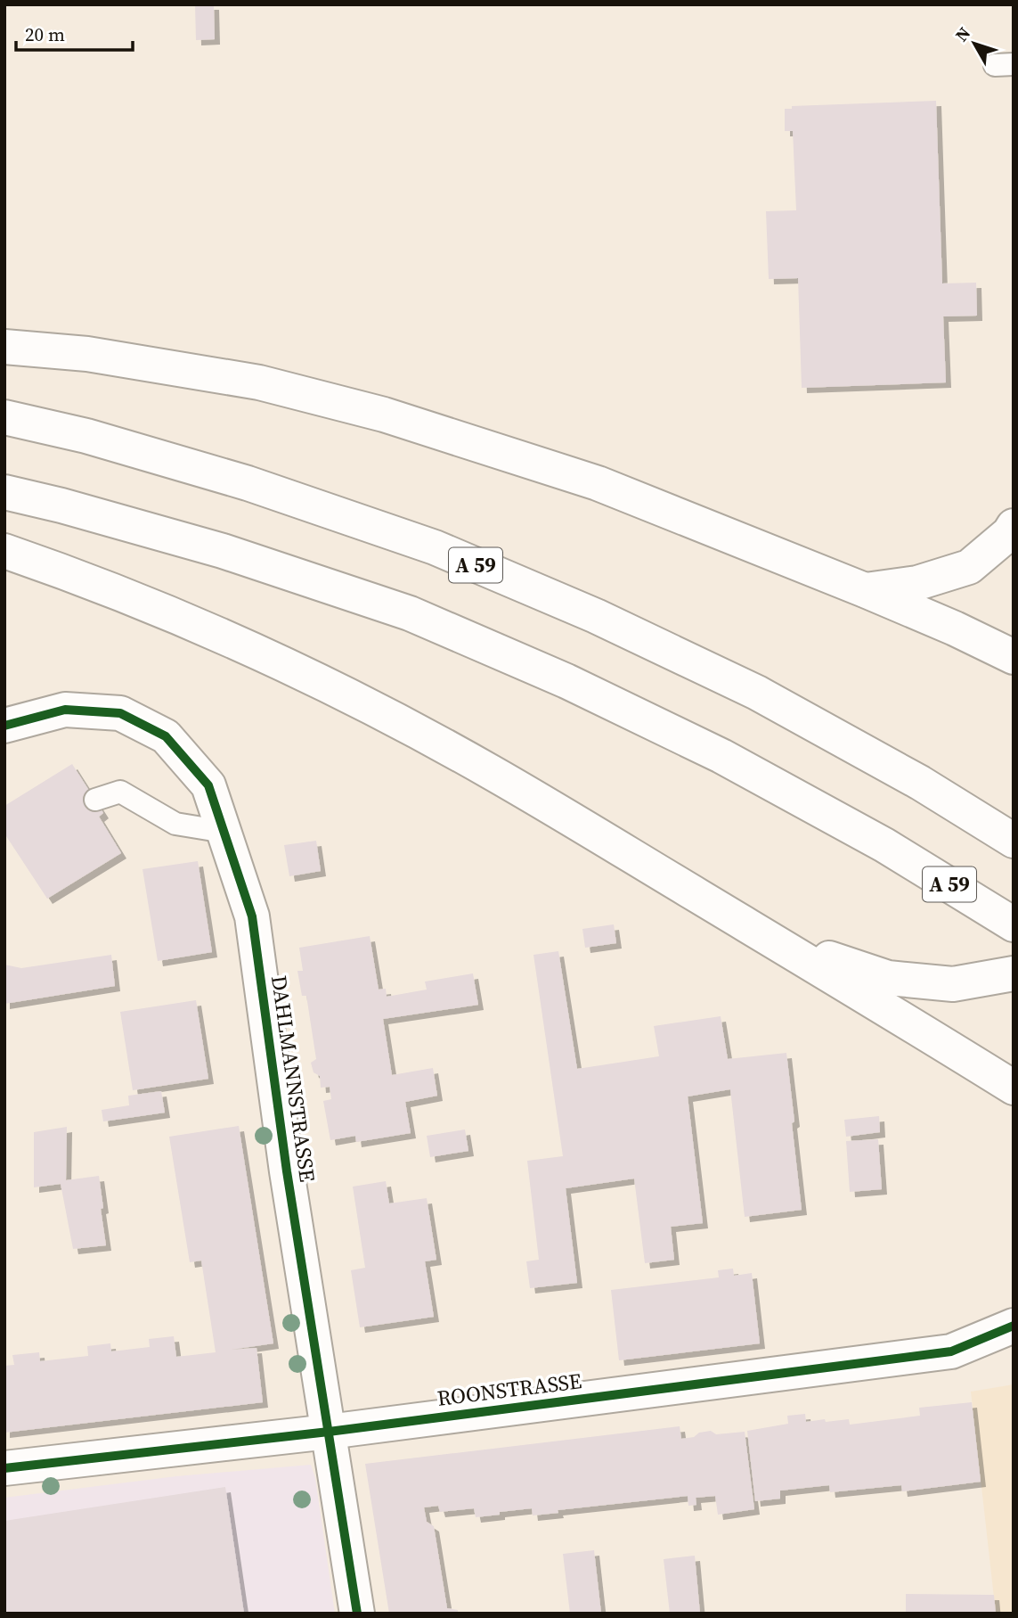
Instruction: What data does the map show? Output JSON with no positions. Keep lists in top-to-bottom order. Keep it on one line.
{"streets":{"main road":["A 59","DAHLMANNSTRASSE","ROONSTRASSE"]},"crossings":[["DAHLMANNSTRASSE","ROONSTRASSE"]],"scale_bar":"20 m","north":"top left"}
